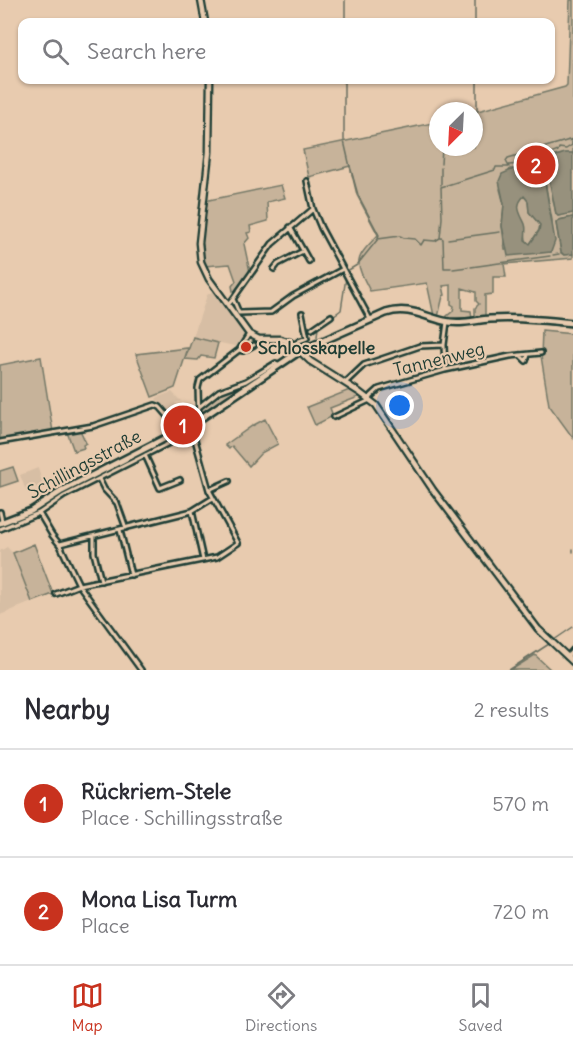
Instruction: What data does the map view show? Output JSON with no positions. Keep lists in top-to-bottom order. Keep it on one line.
{"streets":{"main road":["Schillingsstraße"],"street":["Tannenweg"]},"places":["Schlosskapelle"],"north":"bottom left","page":{"search":"Search here","pins":["2","1"],"heading":["Nearby","2 results"],"list":[{"mark":"1","name":"Rückriem-Stele","note":"Place · Schillingsstraße","value":"570 m"},{"mark":"2","name":"Mona Lisa Turm","note":"Place","value":"720 m"}],"nav":["Map","Directions","Saved"]}}
